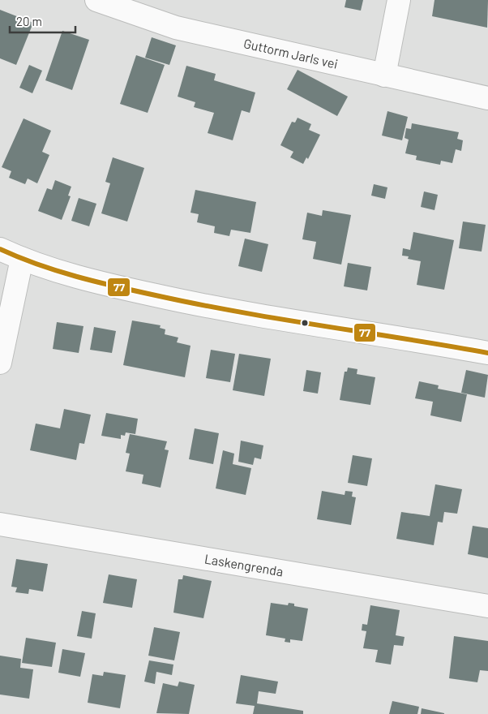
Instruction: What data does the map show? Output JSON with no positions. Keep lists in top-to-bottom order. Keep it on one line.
{"streets":{"street":["Guttorm Jarls vei","Laskengrenda"]},"lines":["transit line 77"],"scale_bar":"20 m"}
